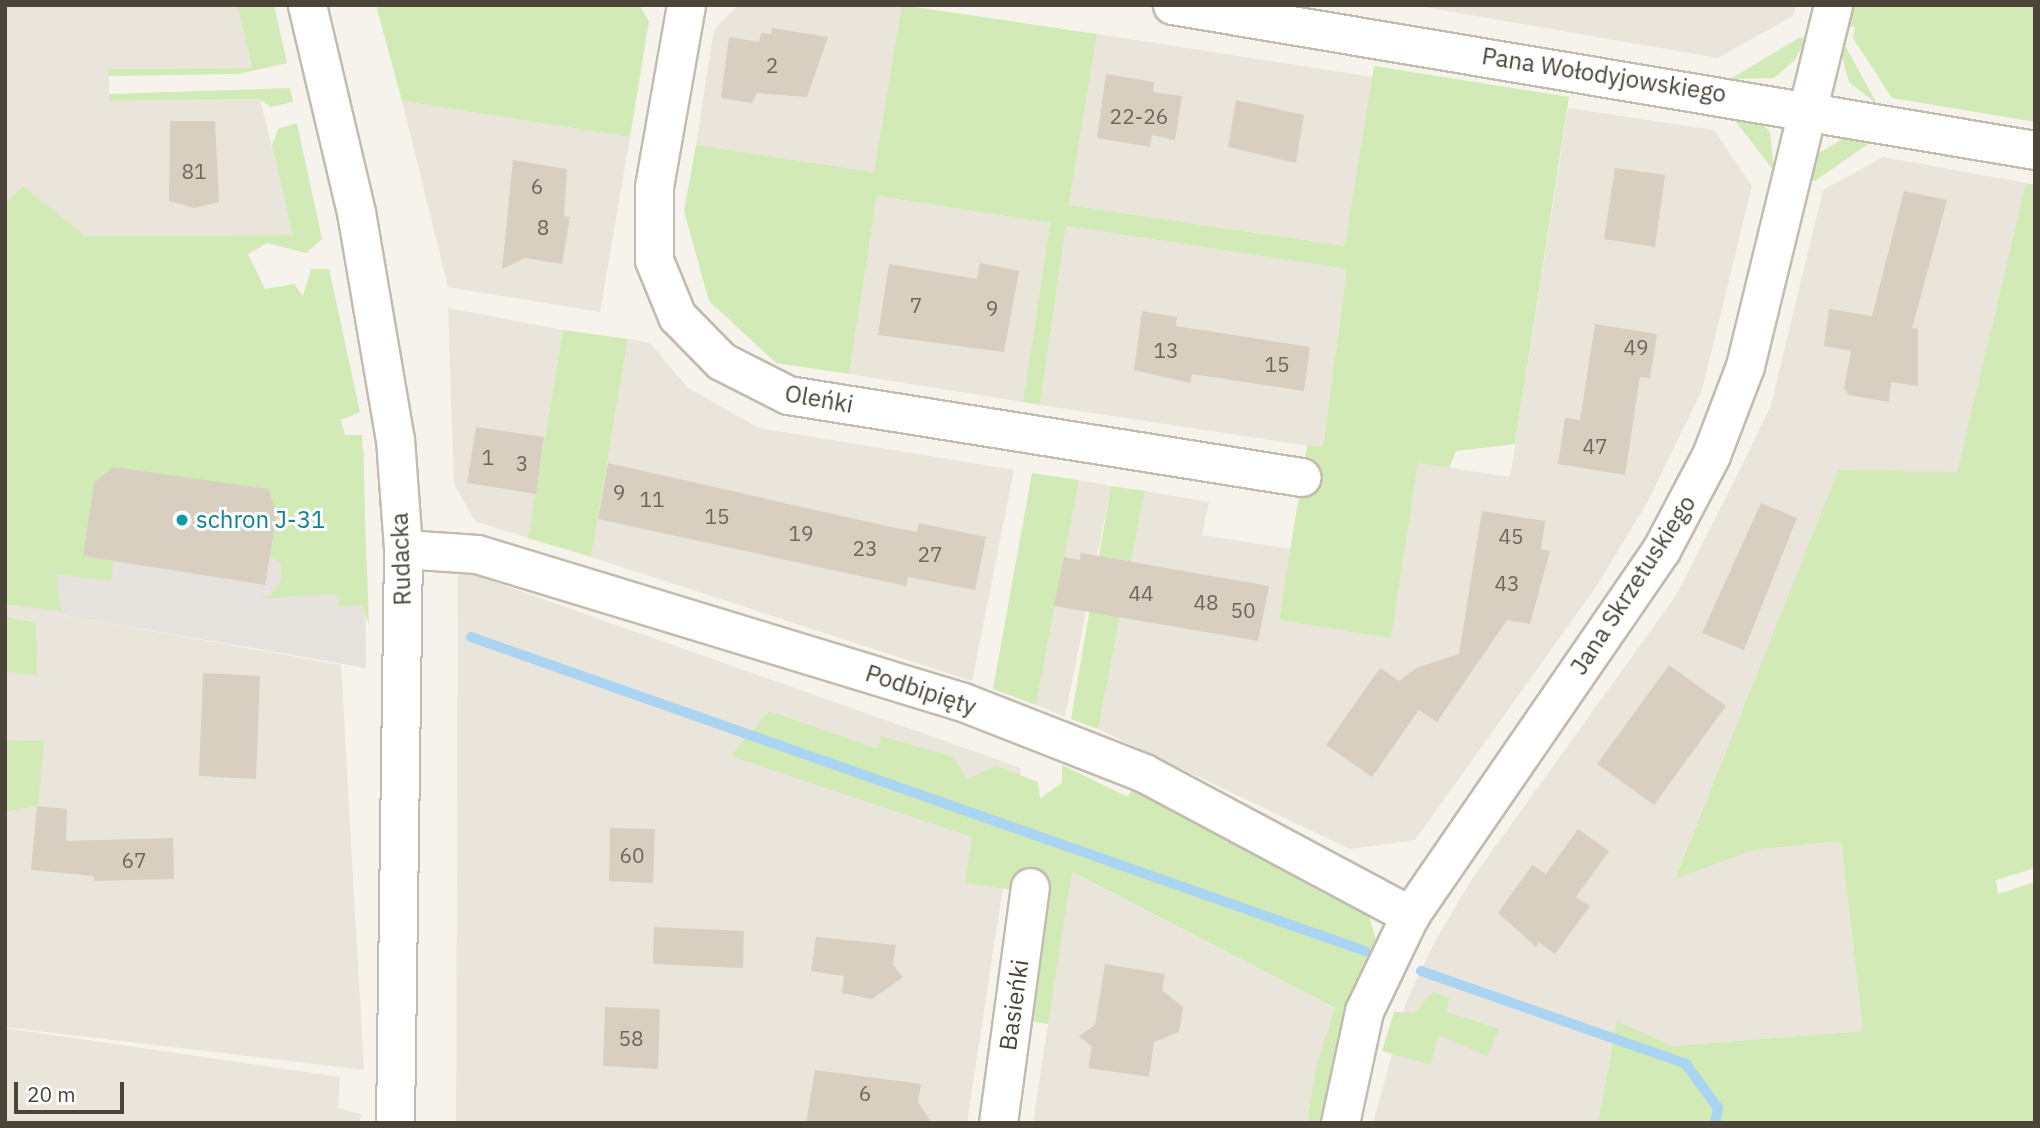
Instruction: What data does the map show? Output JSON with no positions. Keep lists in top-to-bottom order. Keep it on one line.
{"streets":{"street":["Pana Wołodyjowskiego","Oleńki","Rudacka","Jana Skrzetuskiego","Podbipięty","Basieńki"]},"crossings":[["Pana Wołodyjowskiego","Jana Skrzetuskiego"],["Rudacka","Podbipięty"],["Jana Skrzetuskiego","Podbipięty"]],"places":["schron J-31"],"house_numbers":["2","22-26","81","6","8","7","9","49","13","15","47","1","3","9","11","15","19","45","23","27","43","44","48","50","60","67","58","6"],"scale_bar":"20 m"}
